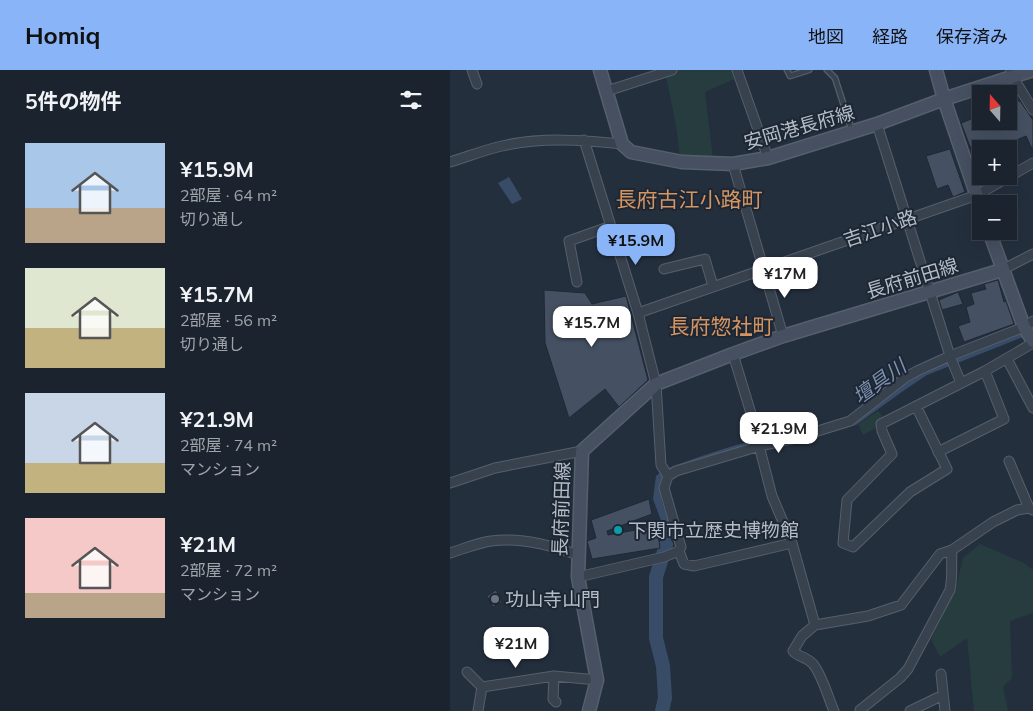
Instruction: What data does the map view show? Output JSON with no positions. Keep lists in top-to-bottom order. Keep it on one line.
{"streets":{"main road":["安岡港長府線","長府前田線"],"street":["吉江小路"]},"districts":["長府古江小路町","長府惣社町"],"water":["壇具川"],"places":["下関市立歴史博物館","功山寺山門"],"north":"top","page":{"header":"Homiq","nav":["地図","経路","保存済み"],"heading":"5件の物件","map_buttons":["+","−"],"list":[{"name":"¥15.9M","note":"2部屋 · 64 m² · 切り通し"},{"name":"¥15.7M","note":"2部屋 · 56 m² · 切り通し"},{"name":"¥21.9M","note":"2部屋 · 74 m² · マンション"},{"name":"¥21M","note":"2部屋 · 72 m² · マンション"}],"price":["¥15.9M","¥17M","¥15.7M","¥21.9M","¥21M"]}}
